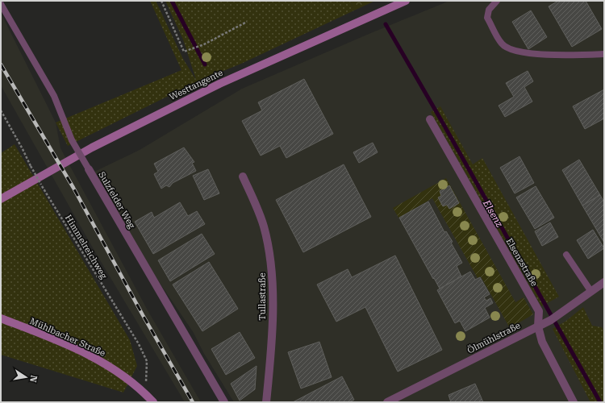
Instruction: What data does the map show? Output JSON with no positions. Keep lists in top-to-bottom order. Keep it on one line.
{"streets":{"main road":["Westtangente","Mühlbacher Straße"],"street":["Sulzfelder Weg","Elsenzstraße","Tullastraße","Ölmühlstraße"],"path":["Himmelreichweg"]},"crossings":[["Himmelreichweg","Mühlbacher Straße"],["Elsenzstraße","Ölmühlstraße"]],"water":["Elsenz"],"north":"right"}
